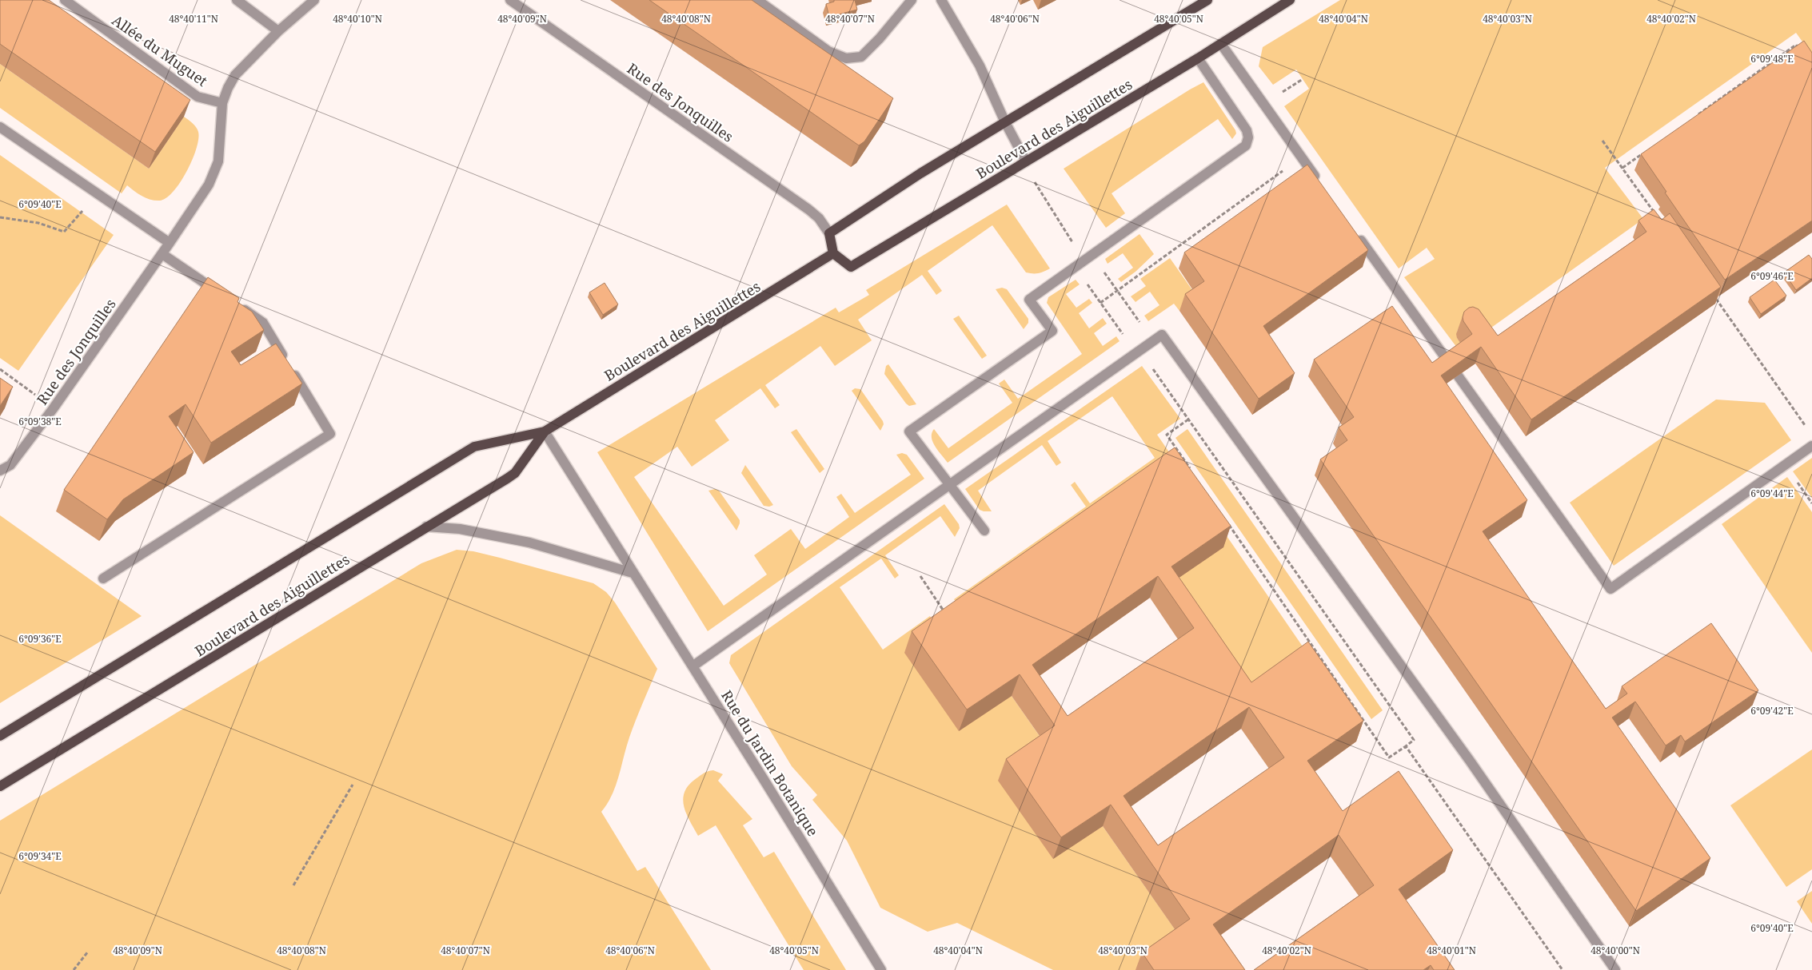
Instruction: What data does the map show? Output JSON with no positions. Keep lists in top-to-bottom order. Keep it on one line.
{"streets":{"main road":["Boulevard des Aiguillettes"],"street":["Allée du Muguet","Rue des Jonquilles","Rue du Jardin Botanique"]},"crossings":[["Allée du Muguet","Rue des Jonquilles"],["Boulevard des Aiguillettes","Rue du Jardin Botanique"]],"coordinates":["48°40'11\"N","48°40'10\"N","48°40'09\"N","48°40'08\"N","48°40'07\"N","48°40'06\"N","48°40'05\"N","48°40'04\"N","48°40'03\"N","48°40'02\"N","6°09'48\"E","6°09'40\"E","6°09'46\"E","6°09'38\"E","6°09'44\"E","6°09'36\"E","6°09'42\"E","6°09'34\"E","48°40'01\"N","48°40'00\"N"]}
